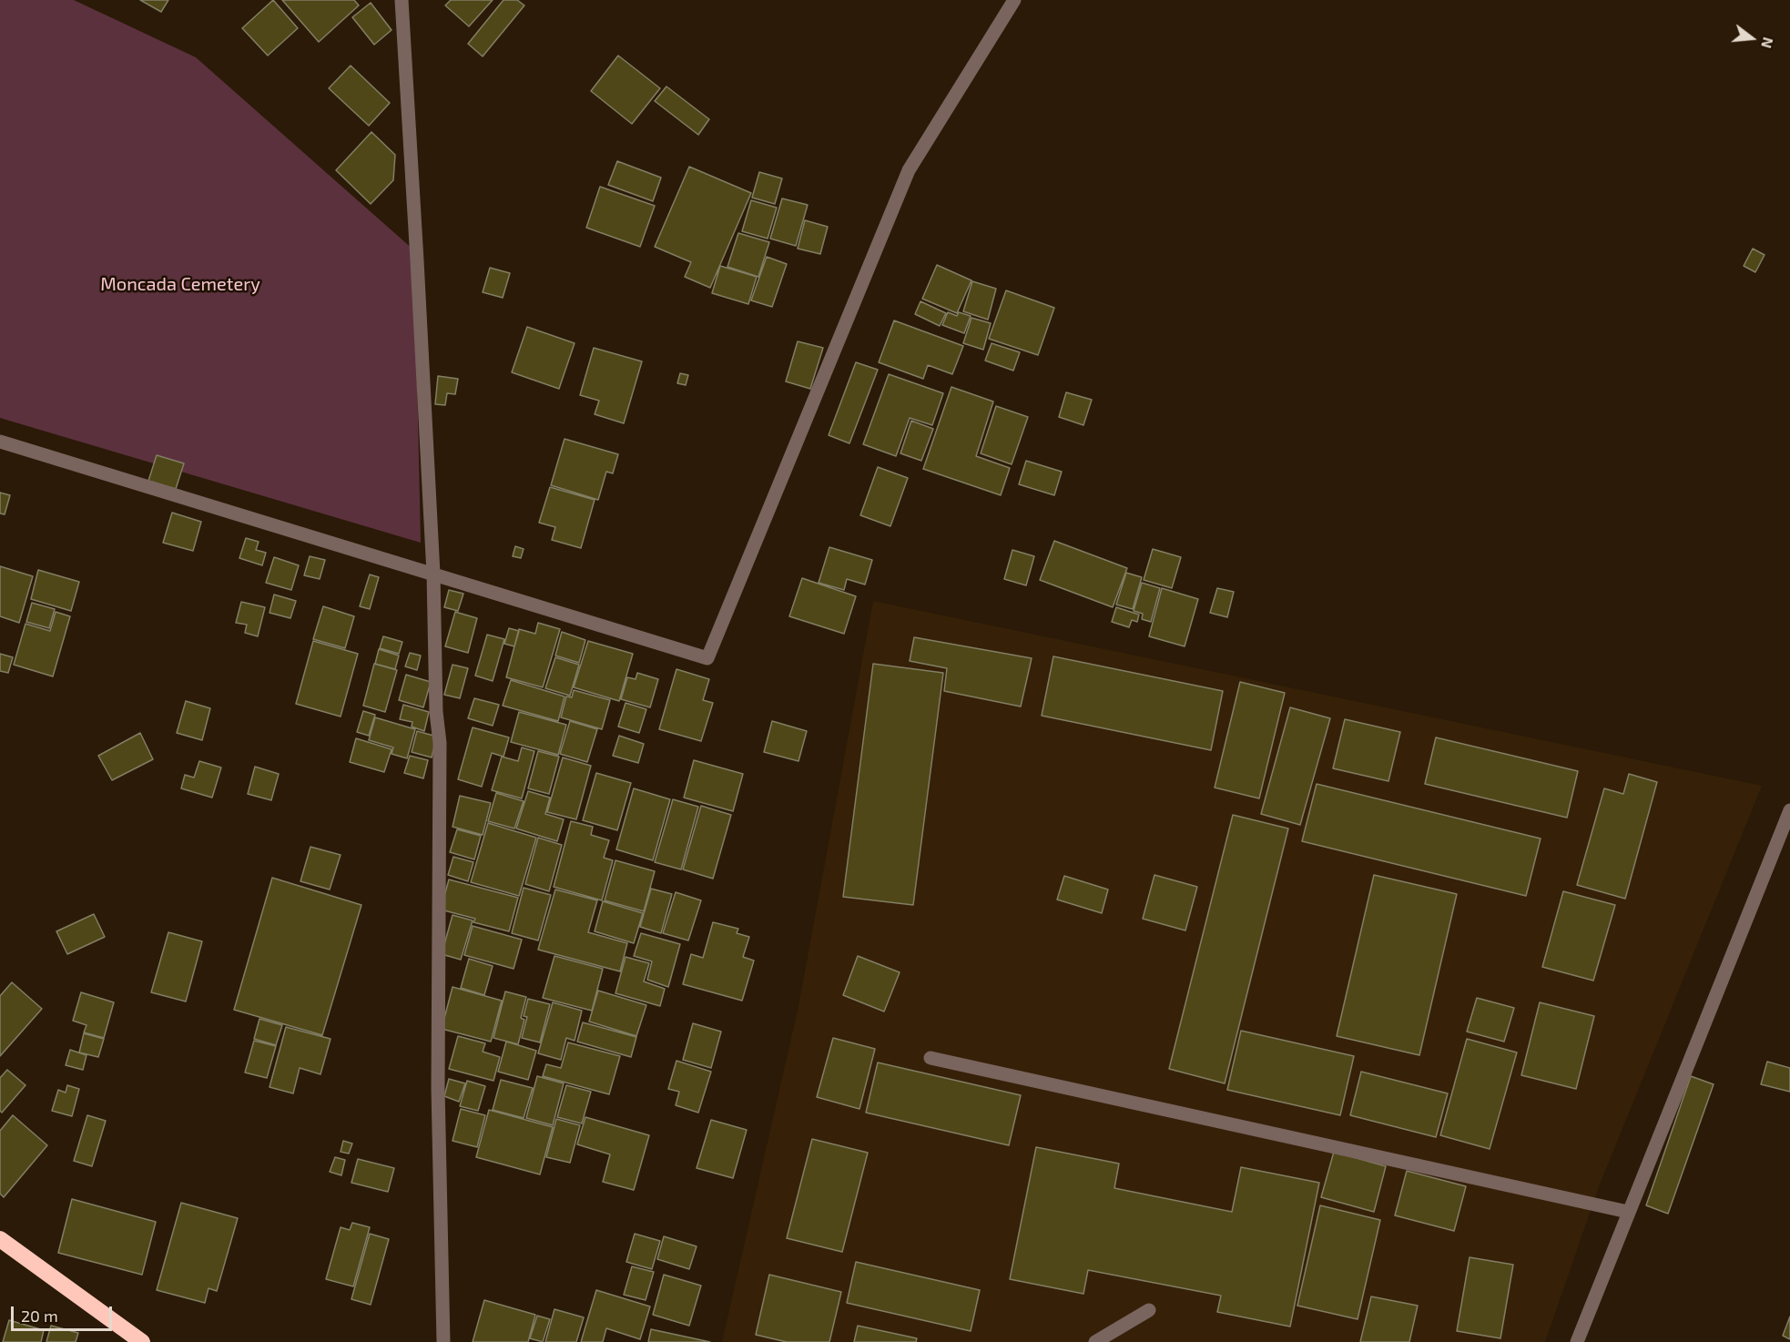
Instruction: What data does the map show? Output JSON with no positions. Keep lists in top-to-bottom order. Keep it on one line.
{"parks":["Moncada Cemetery"],"scale_bar":"20 m","north":"right"}
